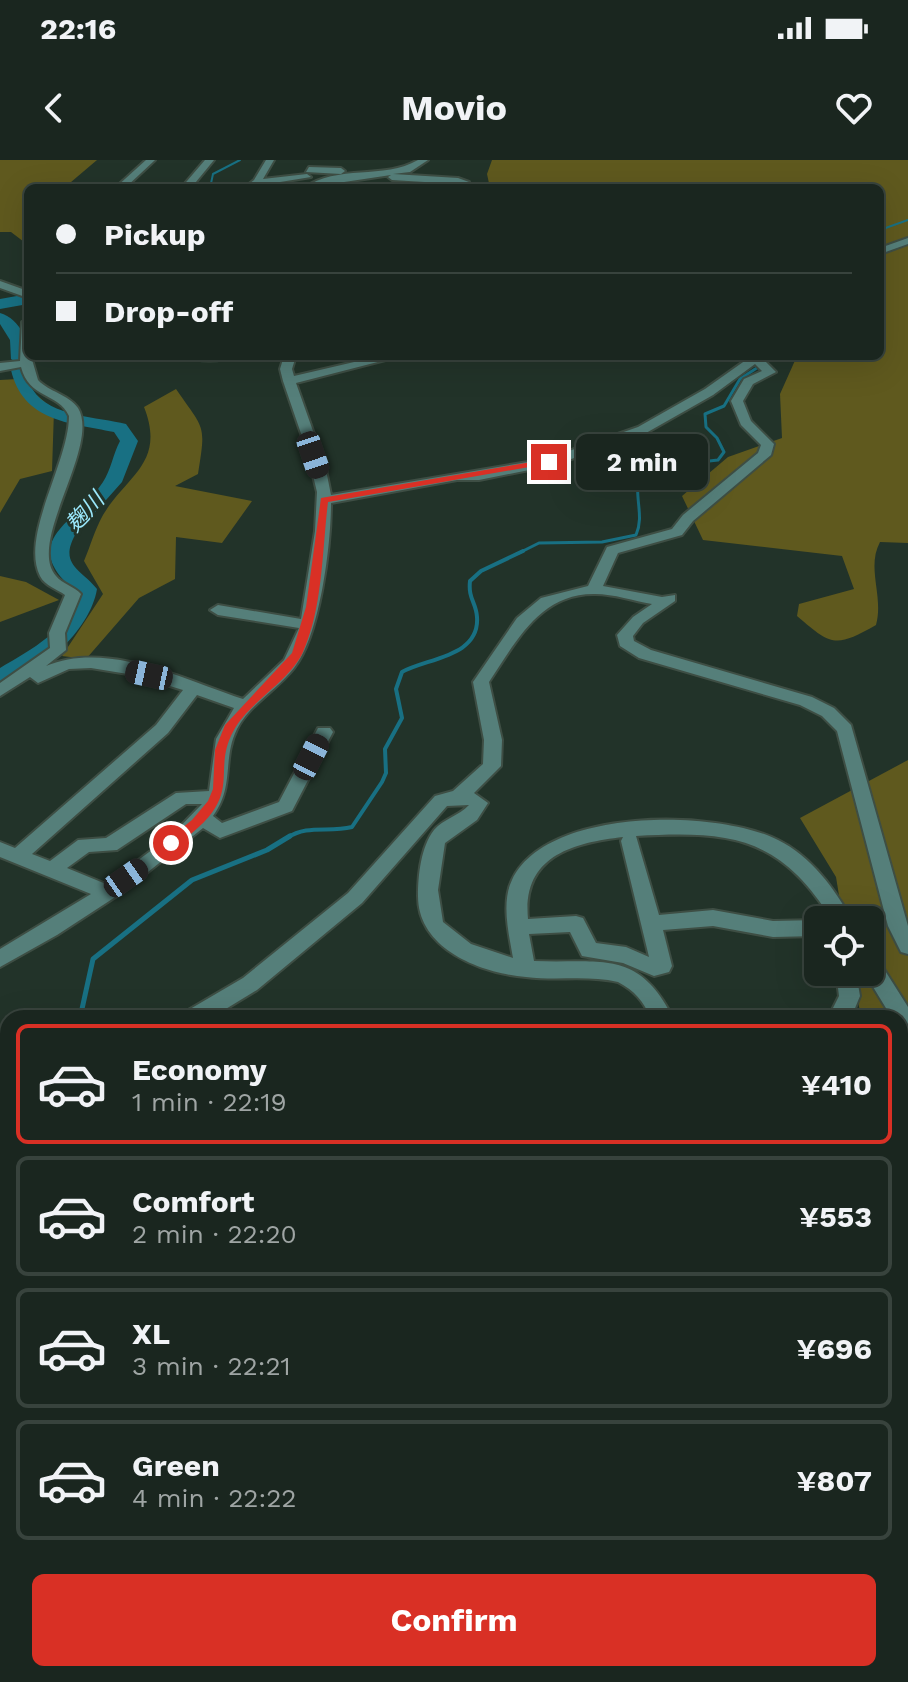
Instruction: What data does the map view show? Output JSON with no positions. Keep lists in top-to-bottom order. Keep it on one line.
{"water":["麹川"],"page":{"status":"22:16","header":"Movio","banner":["Pickup","Drop-off"],"bubble":"2 min","list":[{"name":"Economy","note":"1 min · 22:19","value":"¥410"},{"name":"Comfort","note":"2 min · 22:20","value":"¥553"},{"name":"XL","note":"3 min · 22:21","value":"¥696"},{"name":"Green","note":"4 min · 22:22","value":"¥807"}],"buttons":"Confirm"}}
